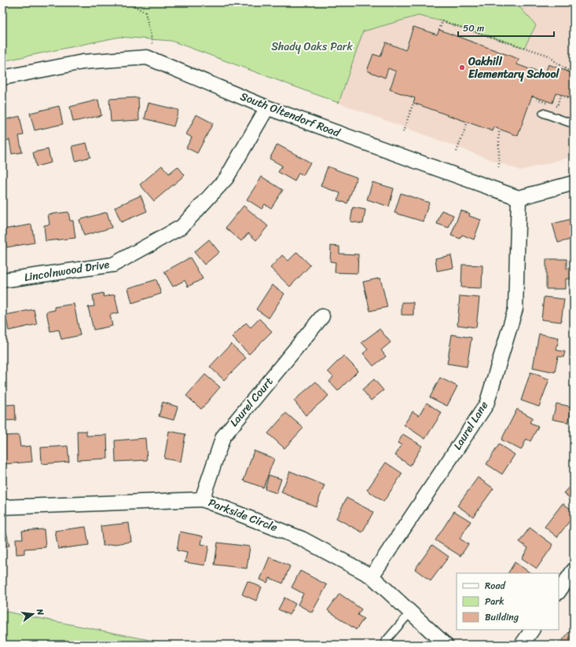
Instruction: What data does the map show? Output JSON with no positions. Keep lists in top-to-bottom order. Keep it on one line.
{"streets":{"street":["South Oltendorf Road","Lincolnwood Drive","Laurel Court","Laurel Lane","Parkside Circle"]},"crossings":[["South Oltendorf Road","Lincolnwood Drive"],["South Oltendorf Road","Laurel Lane"],["Laurel Court","Parkside Circle"],["Laurel Lane","Parkside Circle"]],"parks":["Shady Oaks Park"],"places":["Oakhill Elementary School"],"legend":["Road","Park","Building"],"scale_bar":"50 m","north":"right"}
